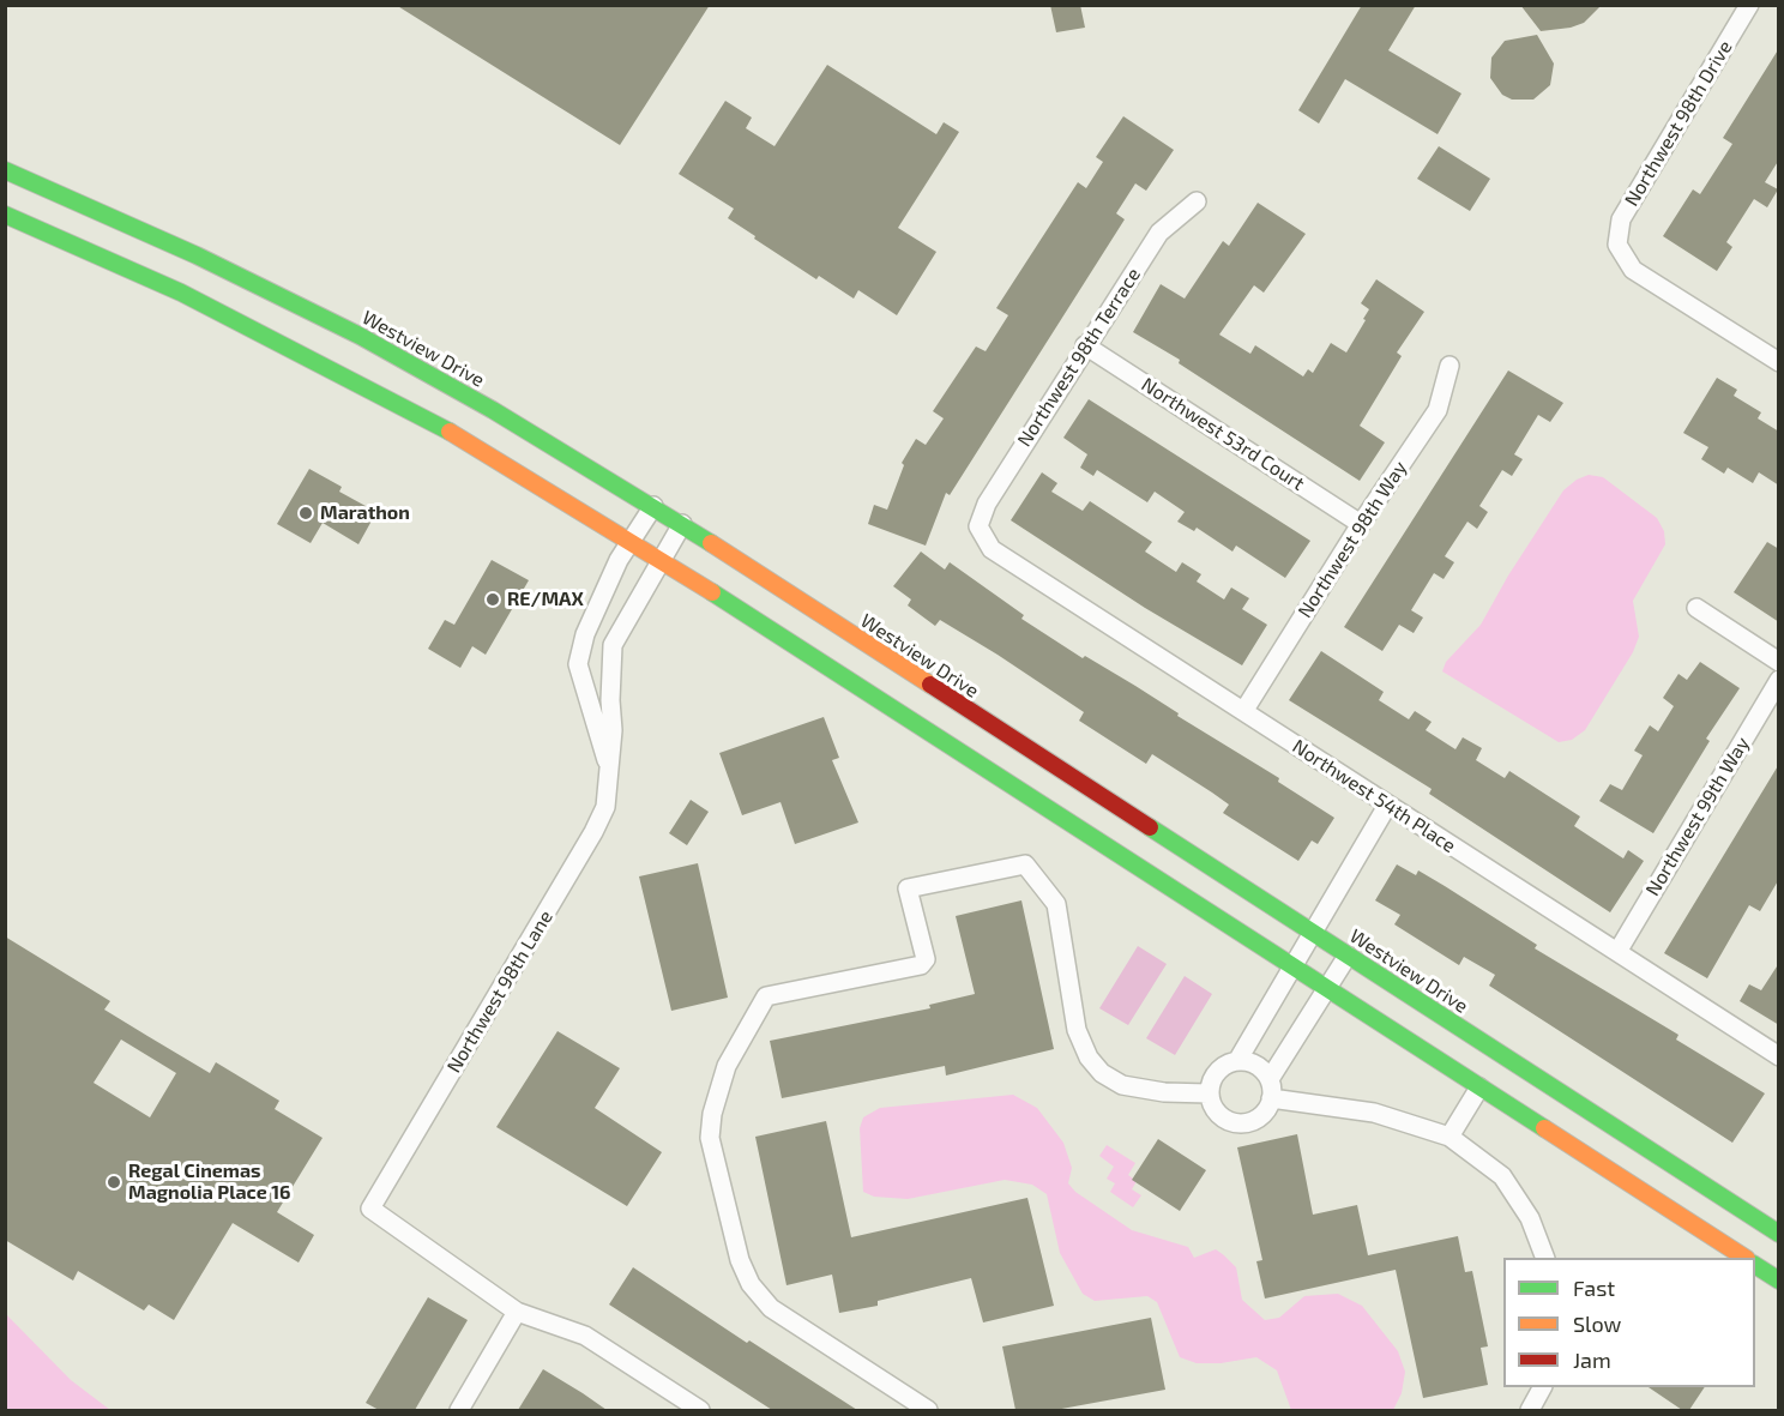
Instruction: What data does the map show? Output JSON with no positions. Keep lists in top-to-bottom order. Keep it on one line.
{"streets":{"street":["Northwest 98th Drive","Westview Drive","Northwest 98th Terrace","Northwest 53rd Court","Northwest 98th Way","Northwest 54th Place","Northwest 99th Way","Northwest 98th Lane"]},"crossings":[["Westview Drive","Northwest 98th Lane"],["Northwest 98th Terrace","Northwest 53rd Court"],["Northwest 98th Terrace","Northwest 54th Place"],["Northwest 53rd Court","Northwest 98th Way"],["Northwest 98th Way","Northwest 54th Place"],["Northwest 54th Place","Northwest 99th Way"]],"places":["Marathon","RE/MAX","Regal Cinemas Magnolia Place 16"],"legend":["Fast","Slow","Jam"]}
